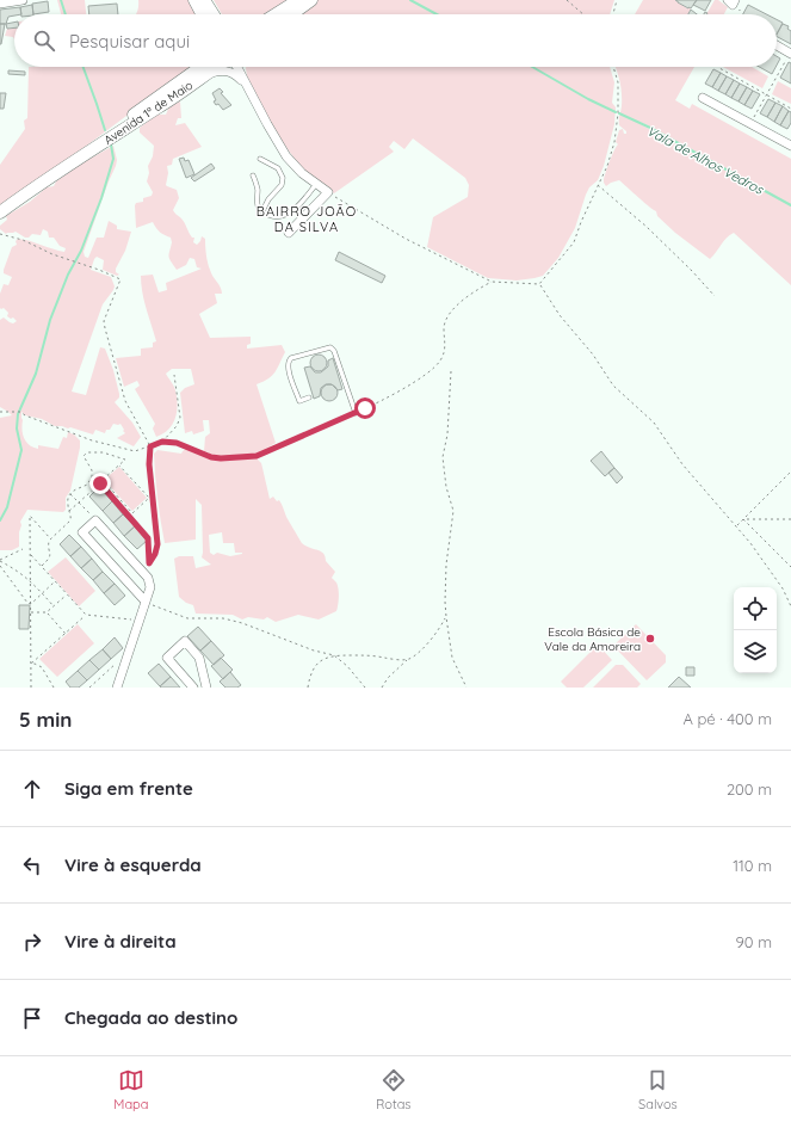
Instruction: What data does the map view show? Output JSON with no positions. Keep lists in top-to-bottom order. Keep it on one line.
{"streets":{"main road":["Avenida 1º de Maio"]},"districts":["BAIRRO JOÃO DA SILVA"],"water":["Vala de Alhos Vedros"],"places":["Escola Básica de Vale da Amoreira"],"page":{"search":"Pesquisar aqui","heading":["5 min","A pé · 400 m"],"list":[["Siga em frente","200 m"],["Vire à esquerda","110 m"],["Vire à direita","90 m"],"Chegada ao destino"],"nav":["Mapa","Rotas","Salvos"]}}
